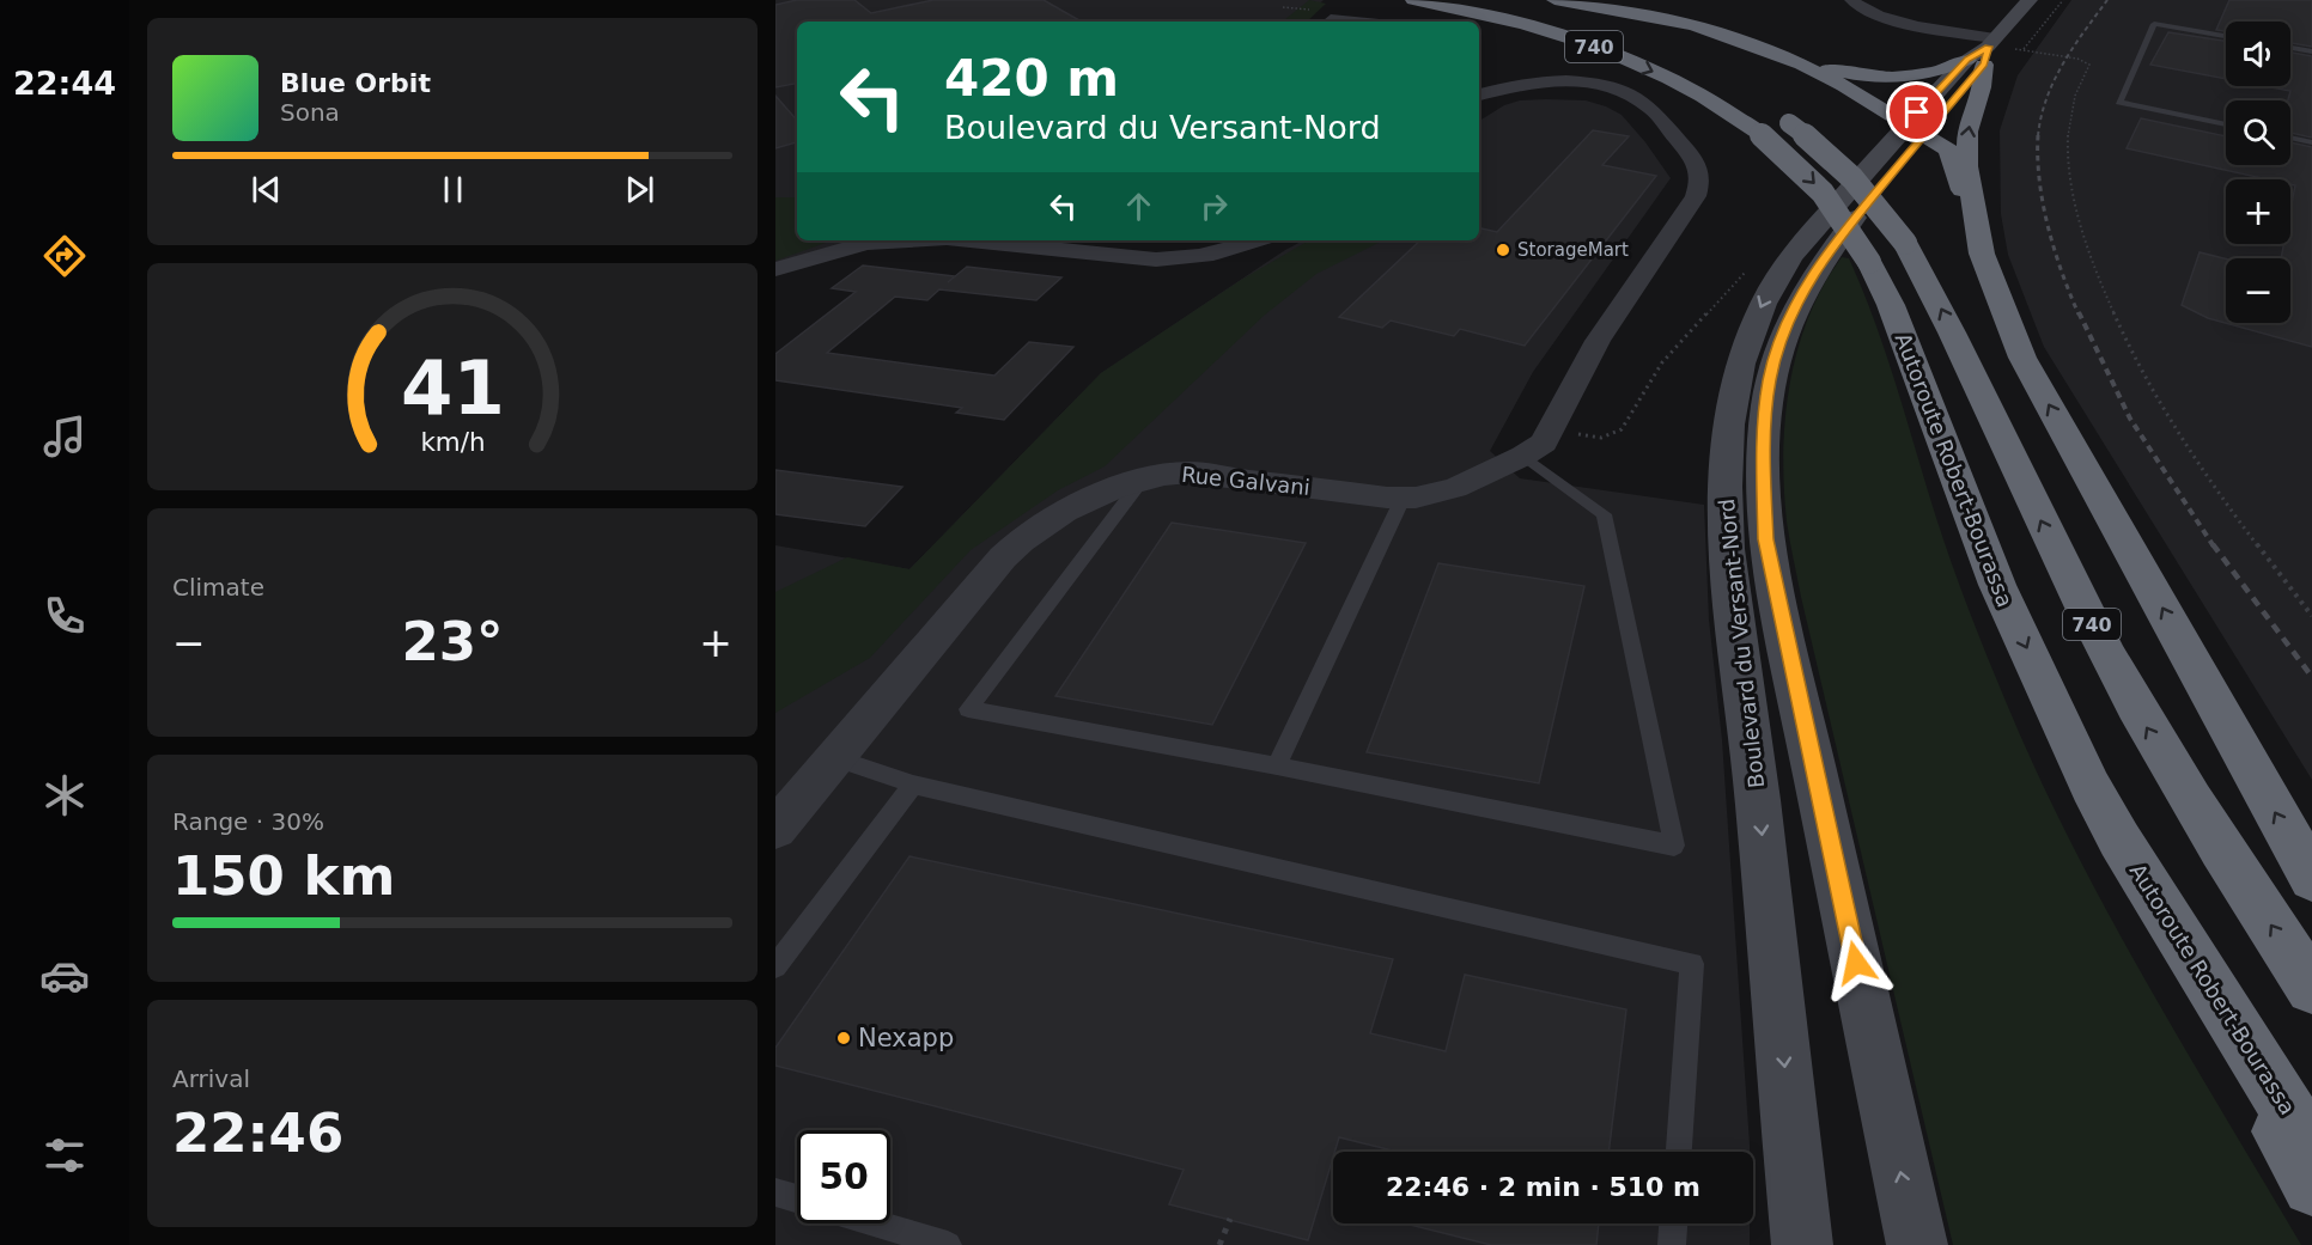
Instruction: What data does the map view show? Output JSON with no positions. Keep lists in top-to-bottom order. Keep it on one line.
{"streets":{"highway":["740","Autoroute Robert-Bourassa"],"main road":["Boulevard du Versant-Nord"],"street":["Rue Galvani"]},"places":["StorageMart","Nexapp"],"page":{"tabs":"22:44","map_buttons":["+","−"],"turn":["420 m","Boulevard du Versant-Nord"],"song":["Blue Orbit","Sona"],"tile":["Climate",["Range · 30%","150 km"],["Arrival","22:46"]],"heat":["−","23°","+"],"limit":"50","trip":"22:46 · 2 min · 510 m","gauge":["41","km/h"]}}
